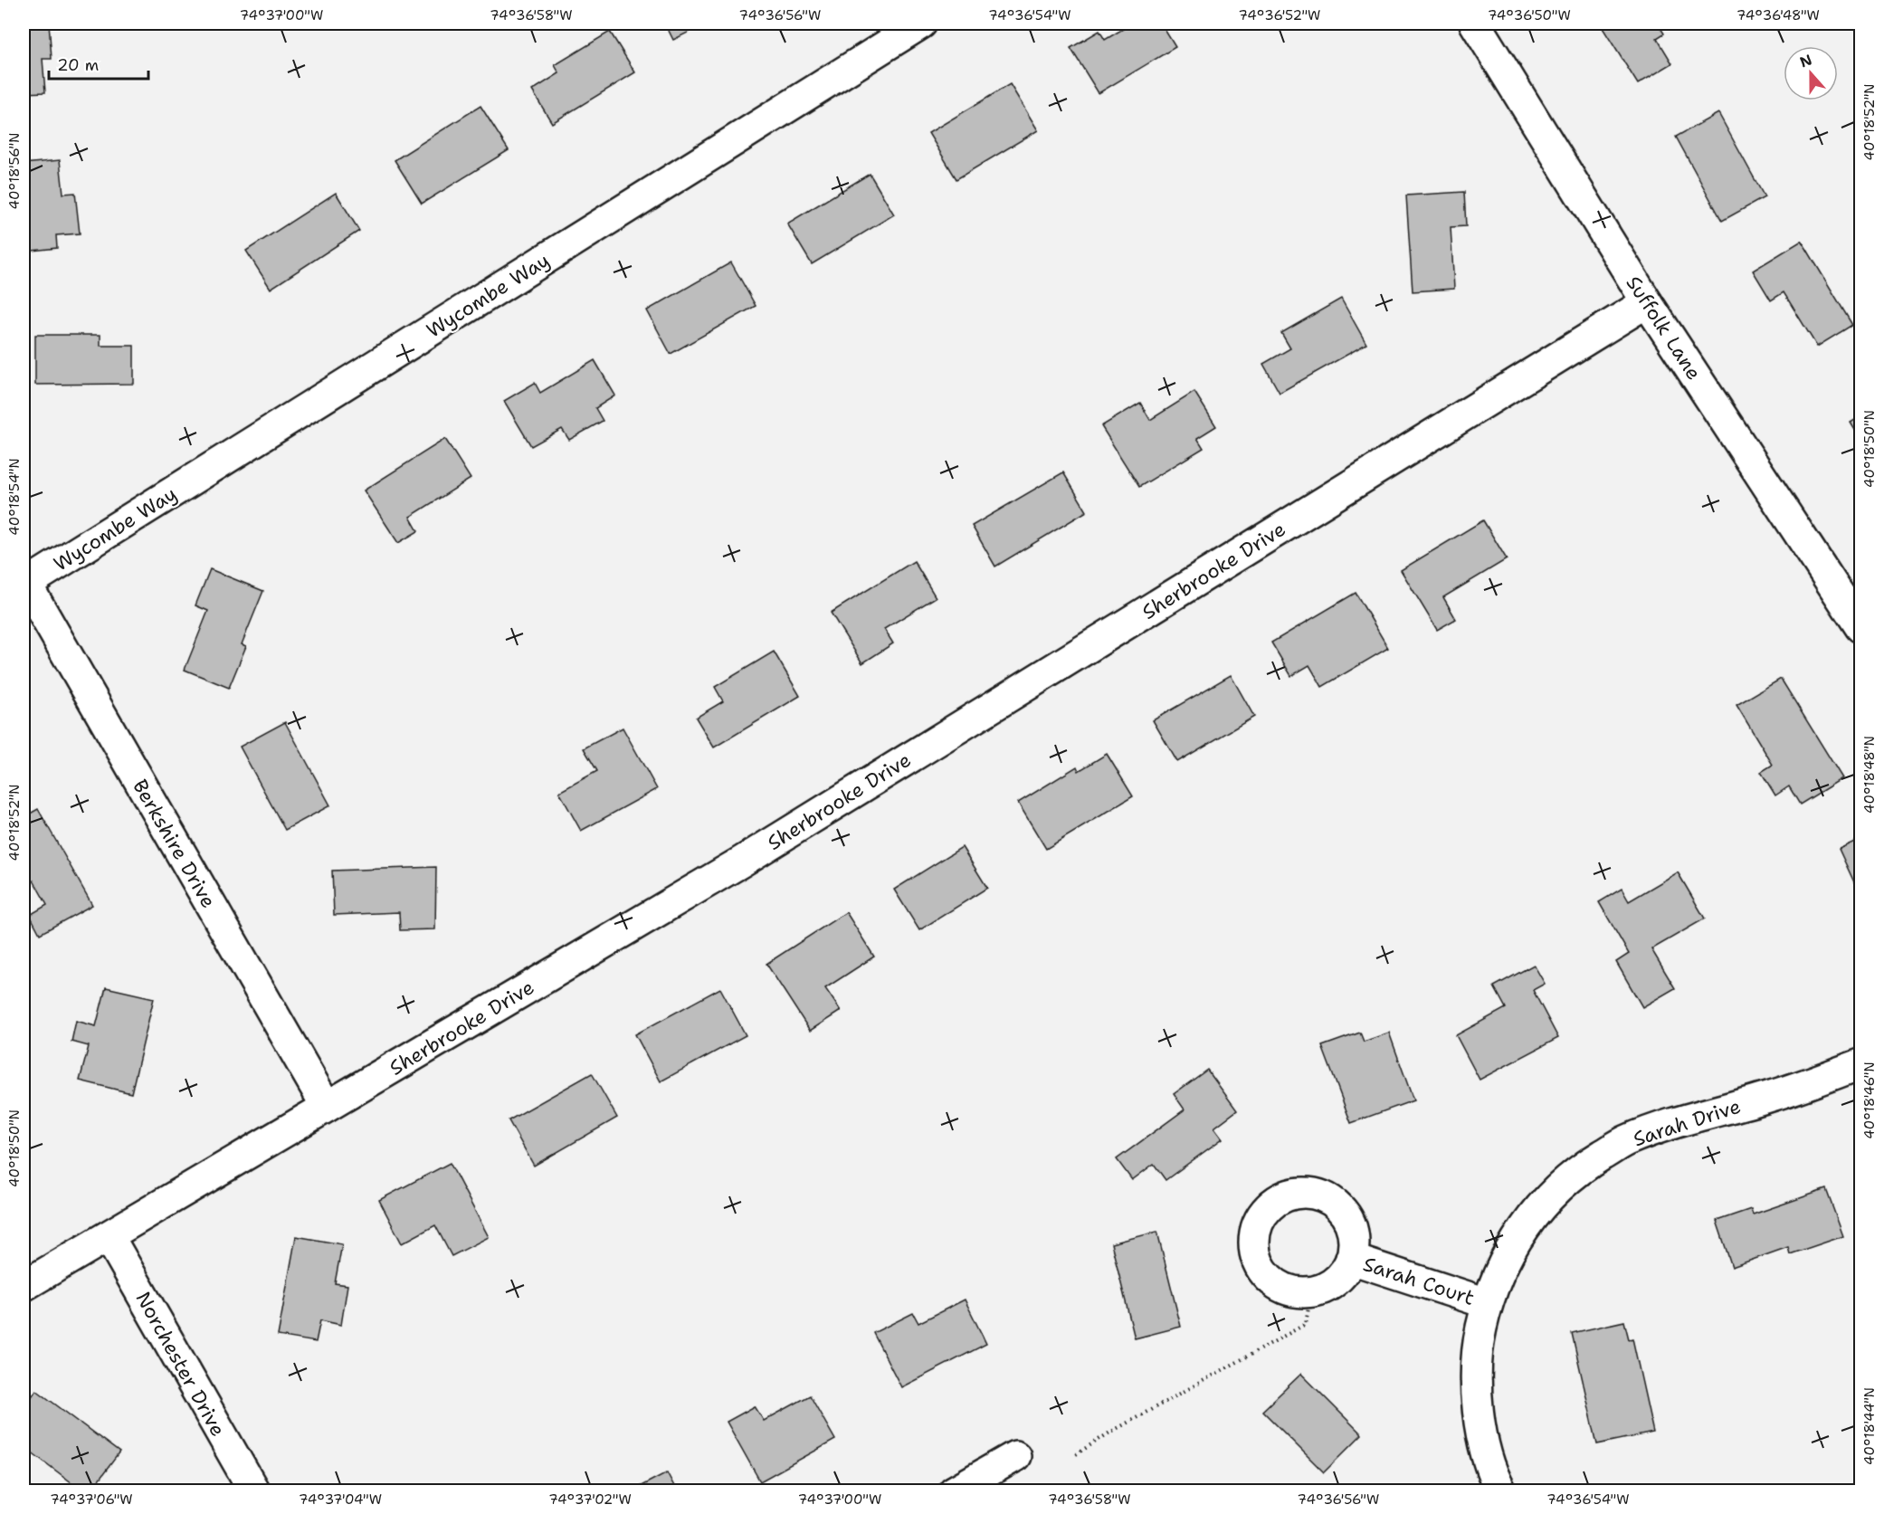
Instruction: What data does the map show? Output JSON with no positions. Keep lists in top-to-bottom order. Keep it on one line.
{"streets":{"street":["Wycombe Way","Suffolk Lane","Sherbrooke Drive","Berkshire Drive","Sarah Drive","Sarah Court","Norchester Drive"]},"crossings":[["Wycombe Way","Berkshire Drive"],["Suffolk Lane","Sherbrooke Drive"],["Sherbrooke Drive","Berkshire Drive"],["Sherbrooke Drive","Norchester Drive"],["Sarah Drive","Sarah Court"]],"scale_bar":"20 m","north":"top","coordinates":["74°37'00\"W","74°36'58\"W","74°36'56\"W","74°36'54\"W","74°36'52\"W","74°36'50\"W","74°36'48\"W","40°18'52\"N","40°18'56\"N","40°18'50\"N","40°18'54\"N","40°18'48\"N","40°18'46\"N","40°18'44\"N","74°37'06\"W","74°37'04\"W","74°37'02\"W"]}
